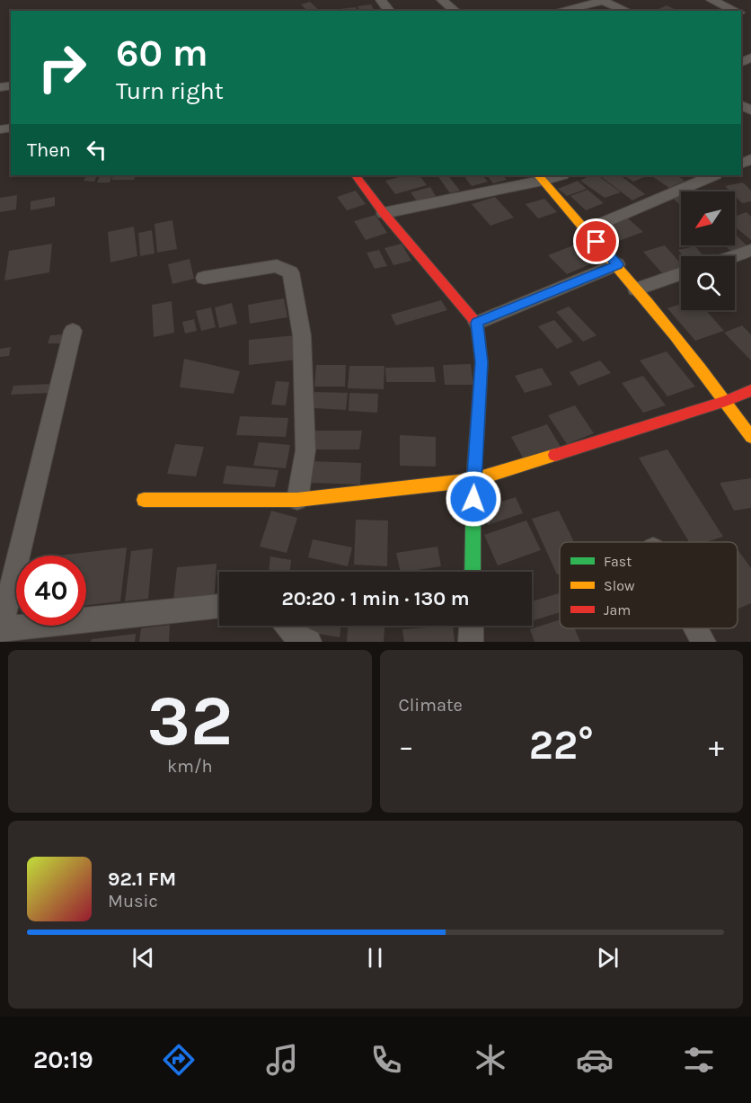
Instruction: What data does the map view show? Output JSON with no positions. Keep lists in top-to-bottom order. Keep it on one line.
{"legend":["Fast","Slow","Jam"],"north":"bottom left","page":{"turn":["60 m","Turn right"],"then":"Then","limit":"40","trip":"20:20 · 1 min · 130 m","tile":[["32","km/h"],"Climate"],"heat":["−","22°","+"],"song":["92.1 FM","Music"],"tabs":"20:19"}}
